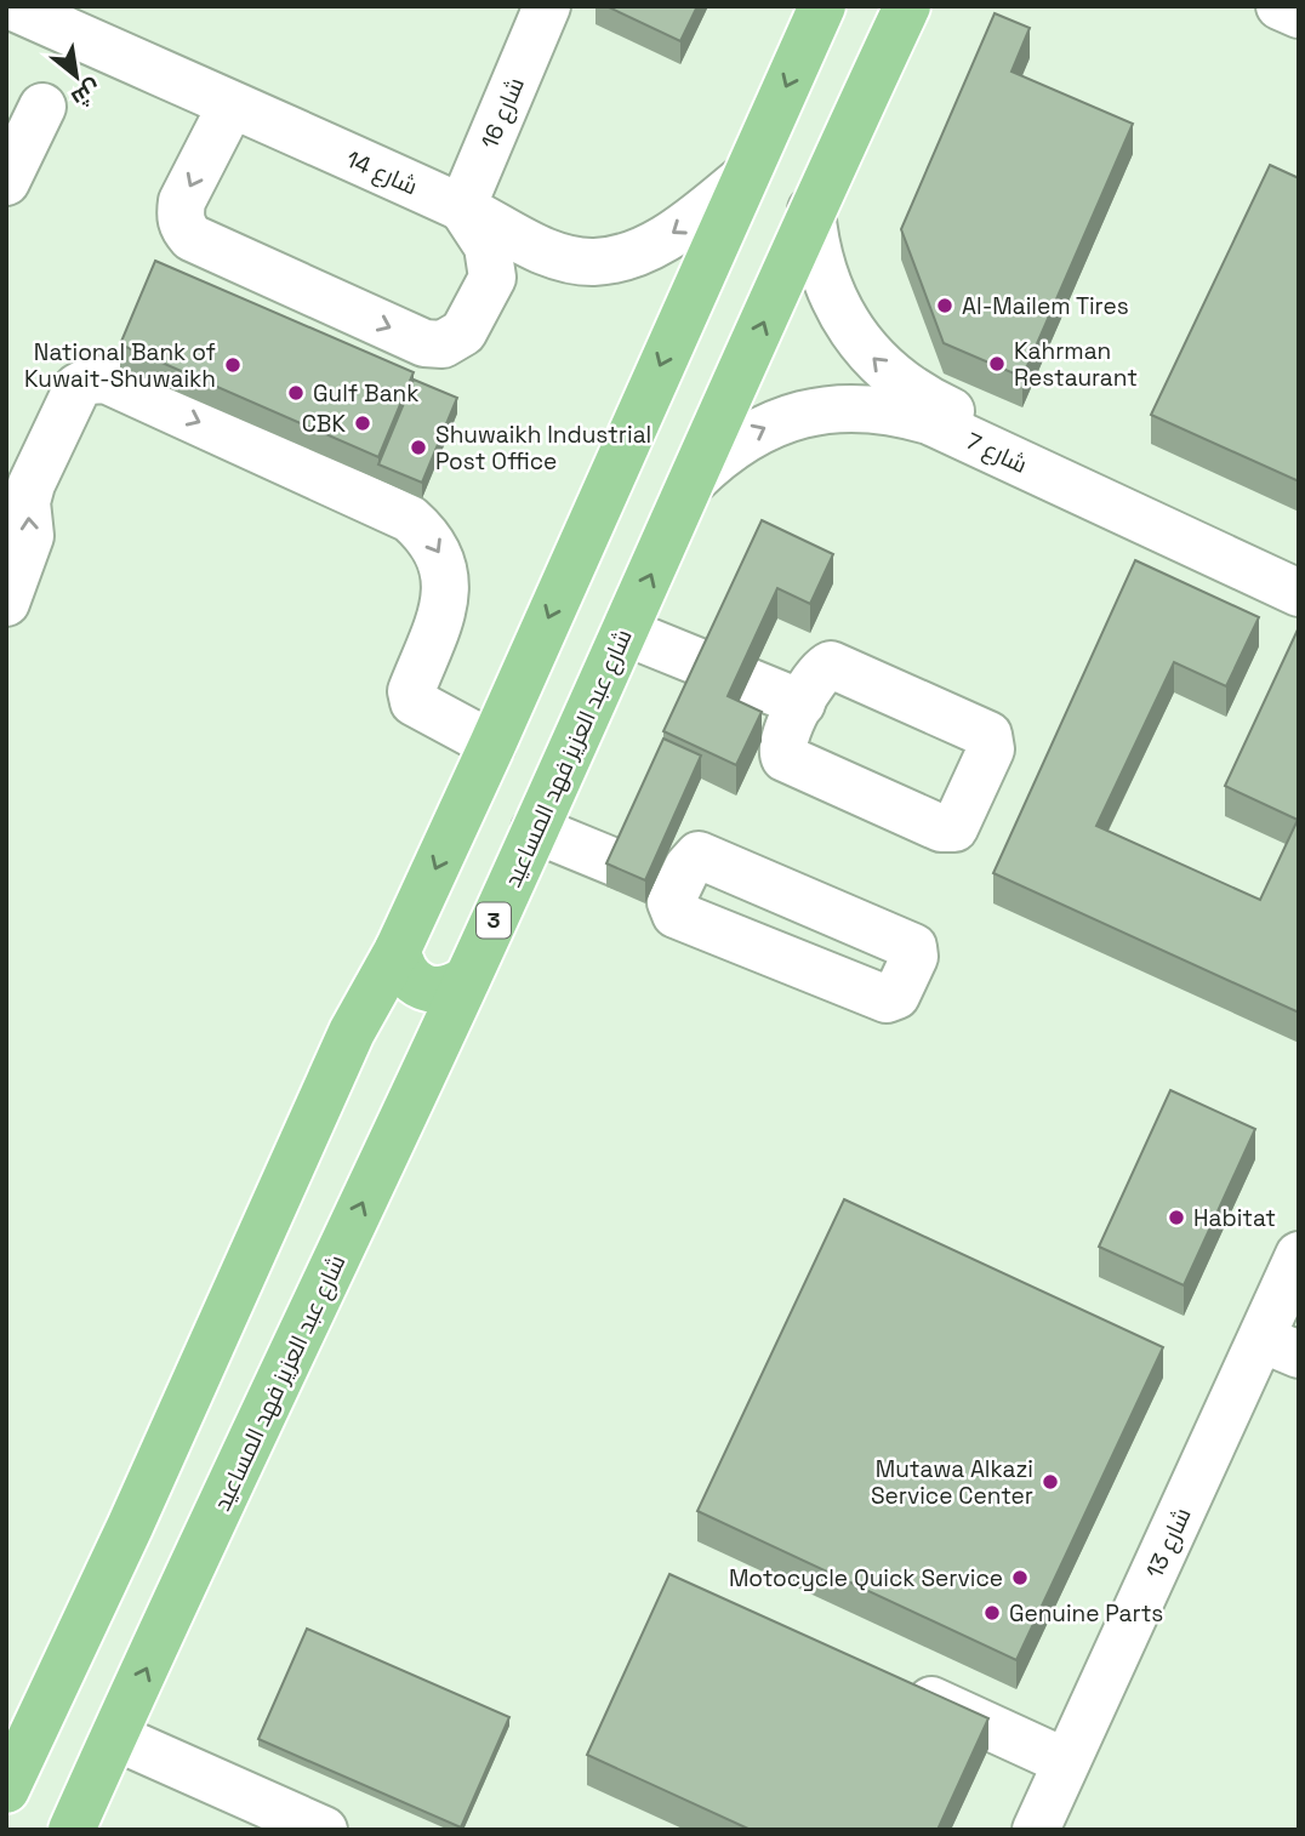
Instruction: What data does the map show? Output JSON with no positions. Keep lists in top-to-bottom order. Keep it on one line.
{"streets":{"main road":["شارع عبد العزيز فهد المساعيد","3"],"street":["شارع 16","شارع 14","شارع 7","شارع 13"]},"crossings":[["شارع 16","شارع 14"],["شارع 7","شارع عبد العزيز فهد المساعيد"]],"places":["Al-Mailem Tires","Kahrman Restaurant","National Bank of Kuwait-Shuwaikh","Gulf Bank","CBK","Shuwaikh Industrial Post Office","Habitat","Mutawa Alkazi Service Center","Motocycle Quick Service","Genuine Parts"],"north":"bottom right"}
